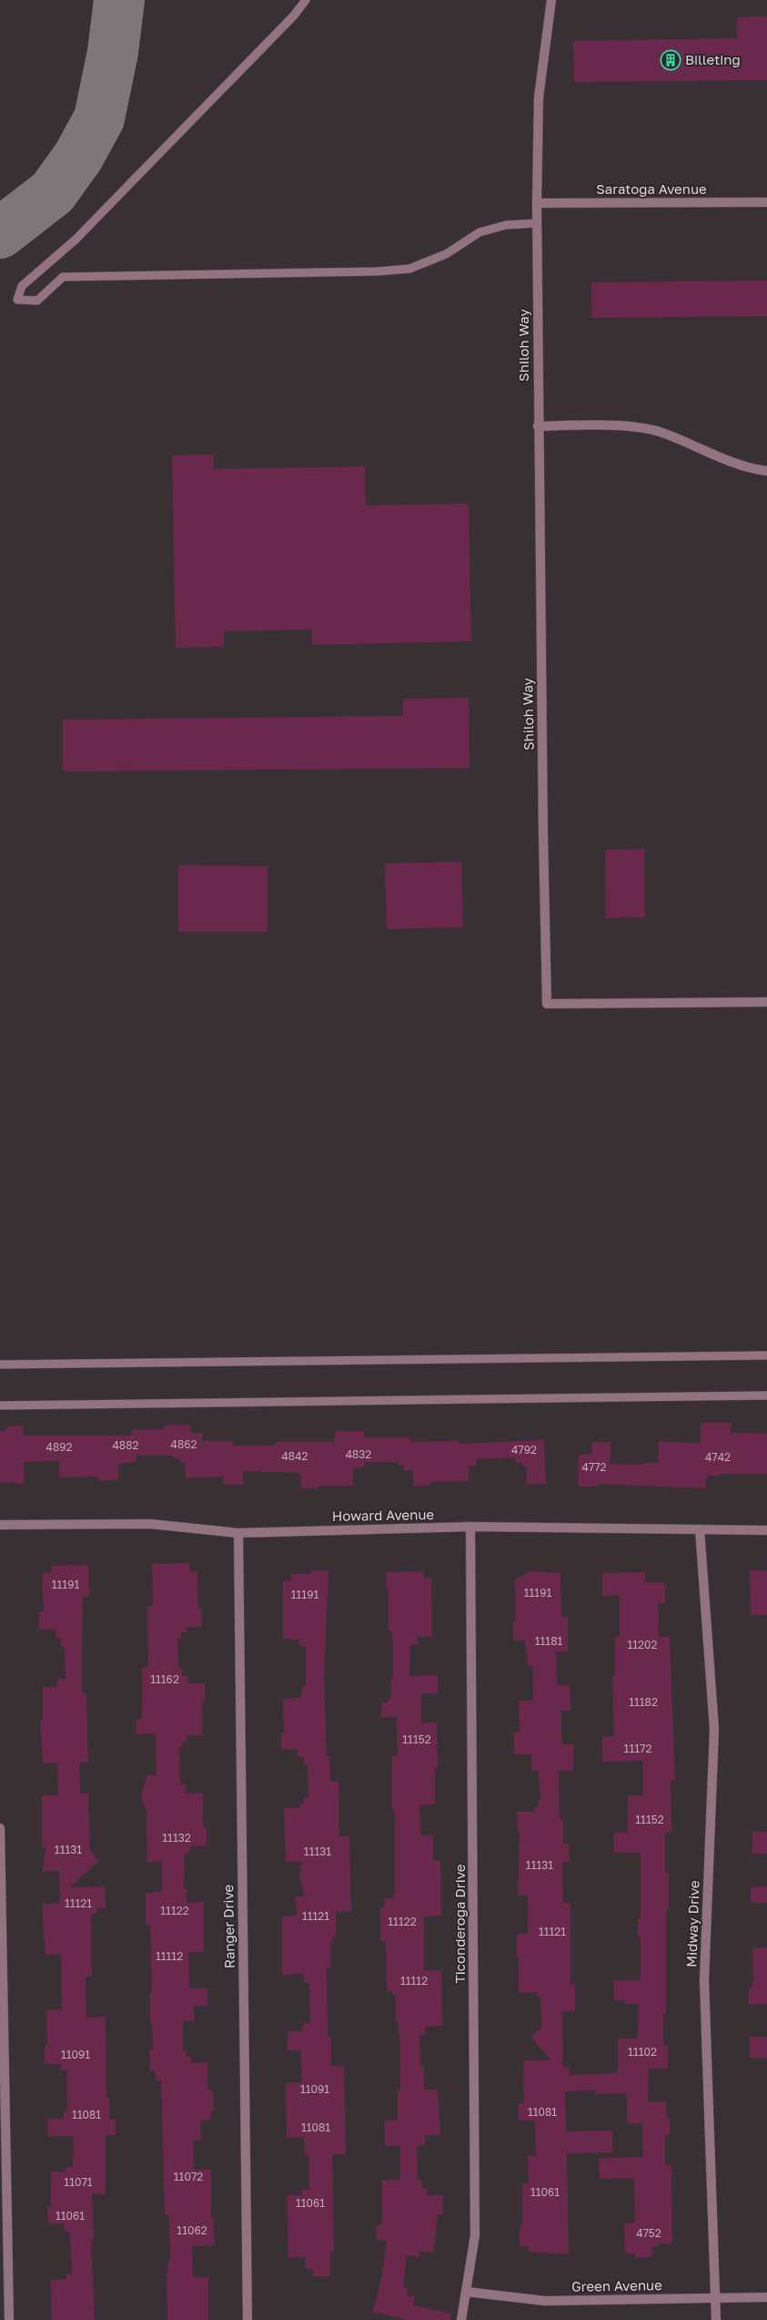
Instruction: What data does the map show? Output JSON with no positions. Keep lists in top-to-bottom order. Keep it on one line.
{"streets":{"street":["Saratoga Avenue","Shiloh Way","Howard Avenue","Ticonderoga Drive","Midway Drive","Ranger Drive","Green Avenue"]},"crossings":[["Saratoga Avenue","Shiloh Way"],["Howard Avenue","Ticonderoga Drive"],["Howard Avenue","Midway Drive"],["Howard Avenue","Ranger Drive"],["Ticonderoga Drive","Green Avenue"],["Midway Drive","Green Avenue"]],"places":{"building":["Billeting"]},"house_numbers":["4862","4882","4892","4792","4832","4842","4742","4772","11191","11191","11191","11181","11202","11162","11182","11152","11172","11152","11132","11131","11131","11131","11121","11122","11121","11122","11121","11112","11112","11102","11091","11091","11081","11081","11081","11072","11071","11061","11061","11061","11062","4752"]}
